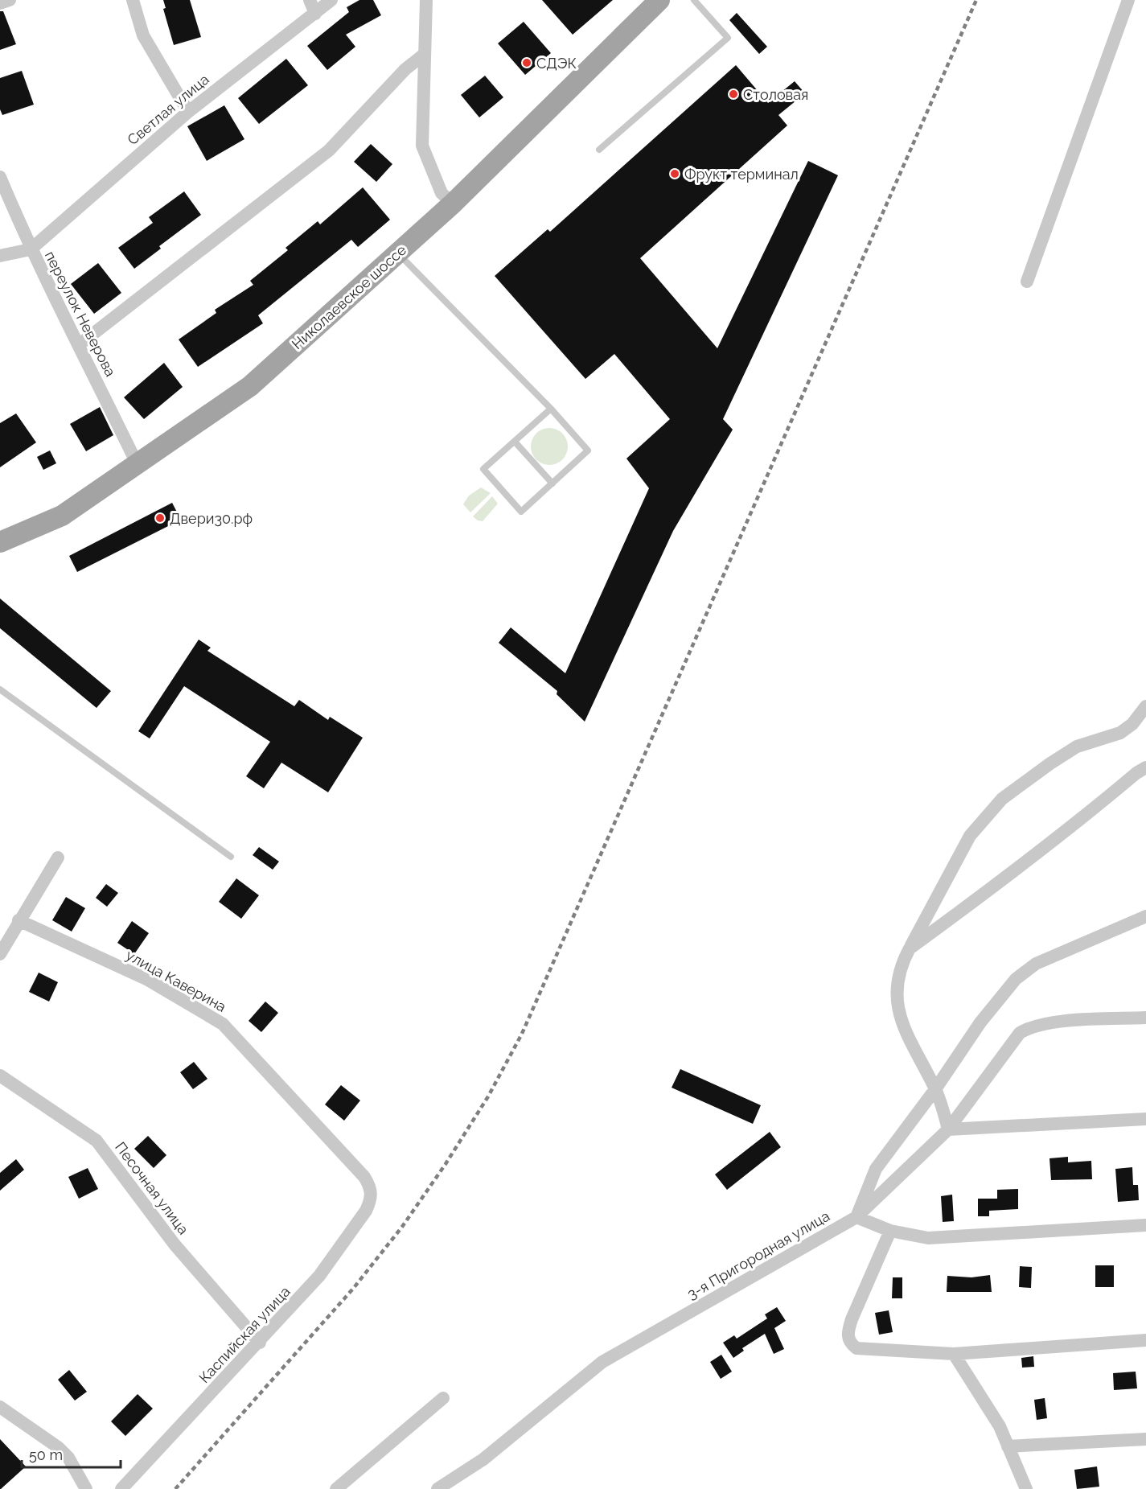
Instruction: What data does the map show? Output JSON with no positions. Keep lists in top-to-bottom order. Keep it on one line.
{"streets":{"main road":["Николаевское шоссе"],"street":["Светлая улица","переулок Неверова","улица Каверина","Песочная улица","3-я Пригородная улица","Каспийская улица"]},"crossings":[["Светлая улица","переулок Неверова"],["Николаевское шоссе","переулок Неверова"],["улица Каверина","Каспийская улица"],["Песочная улица","Каспийская улица"]],"places":["СДЭК","Столовая","Фрукт терминал","Двери30.рф"],"scale_bar":"50 m"}
